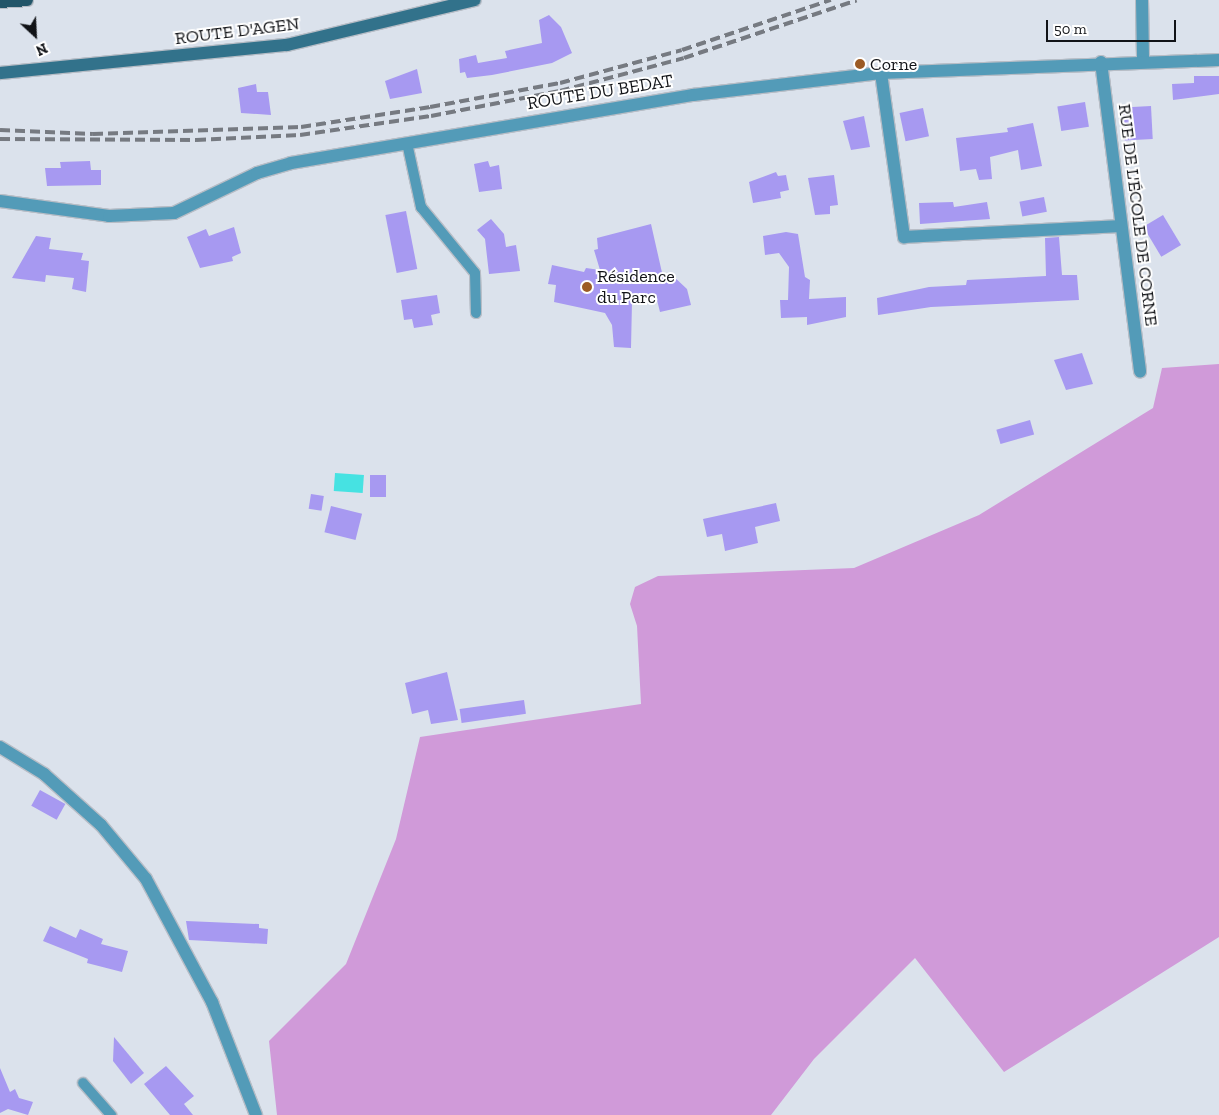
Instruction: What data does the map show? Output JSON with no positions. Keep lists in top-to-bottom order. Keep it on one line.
{"streets":{"main road":["ROUTE D'AGEN"],"street":["ROUTE DU BEDAT","RUE DE L'ÉCOLE DE CORNE"]},"crossings":[["ROUTE DU BEDAT","RUE DE L'ÉCOLE DE CORNE"]],"places":["Corne","Résidence du Parc"],"scale_bar":"50 m","north":"bottom right"}
